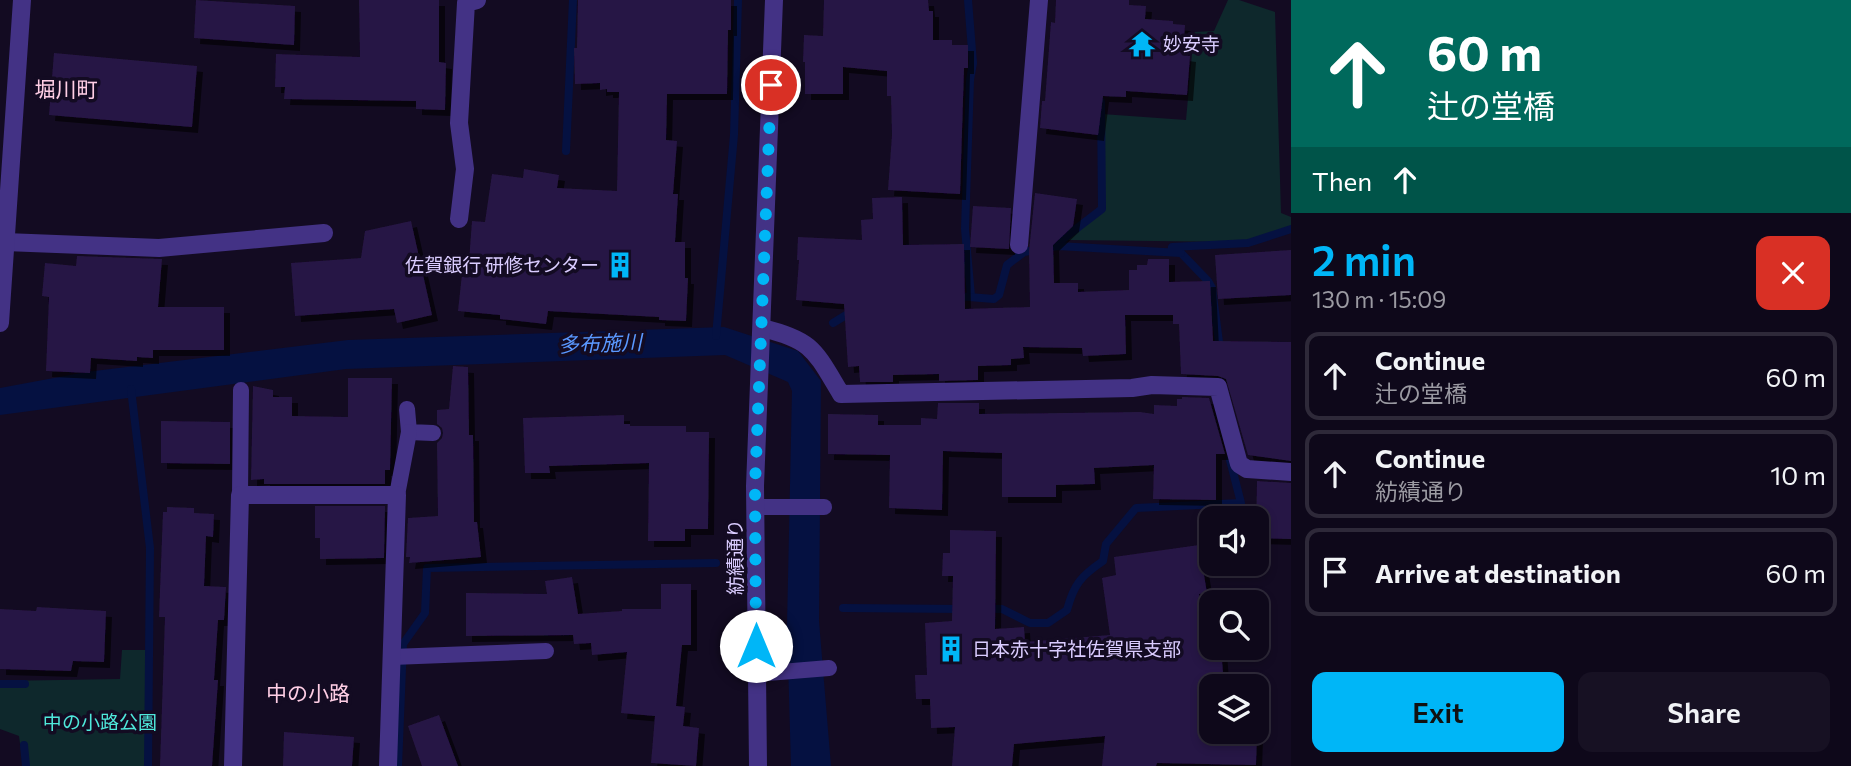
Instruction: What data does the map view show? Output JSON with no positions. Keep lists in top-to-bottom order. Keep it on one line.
{"streets":{"street":["紡績通り"]},"districts":["堀川町","中の小路"],"water":["多布施川"],"parks":["中の小路公園"],"places":{"temple":["妙安寺"],"building":["佐賀銀行 研修センター","日本赤十字社佐賀県支部"]},"page":{"turn":["60 m","辻の堂橋"],"then":"Then","heading":["2 min","130 m · 15:09"],"list":[{"name":"Continue","note":"辻の堂橋","value":"60 m"},{"name":"Continue","note":"紡績通り","value":"10 m"},{"name":"Arrive at destination","value":"60 m"}],"buttons":["Exit","Share"]}}
